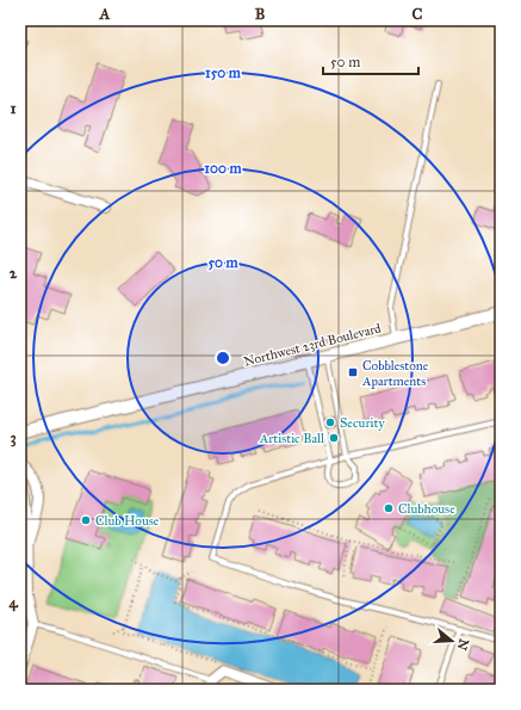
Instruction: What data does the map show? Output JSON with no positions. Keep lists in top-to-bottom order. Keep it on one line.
{"streets":{"street":["Northwest 23rd Boulevard"]},"places":{"transit":["Cobblestone Apartments"],"other":["Security","Artistic Ball","Clubhouse","Club House"]},"scale_bar":"50 m","north":"right","grid":{"columns":["A","B","C"],"rows":["1","2","3","4"]},"rings":["150 m","100 m","50 m"]}
